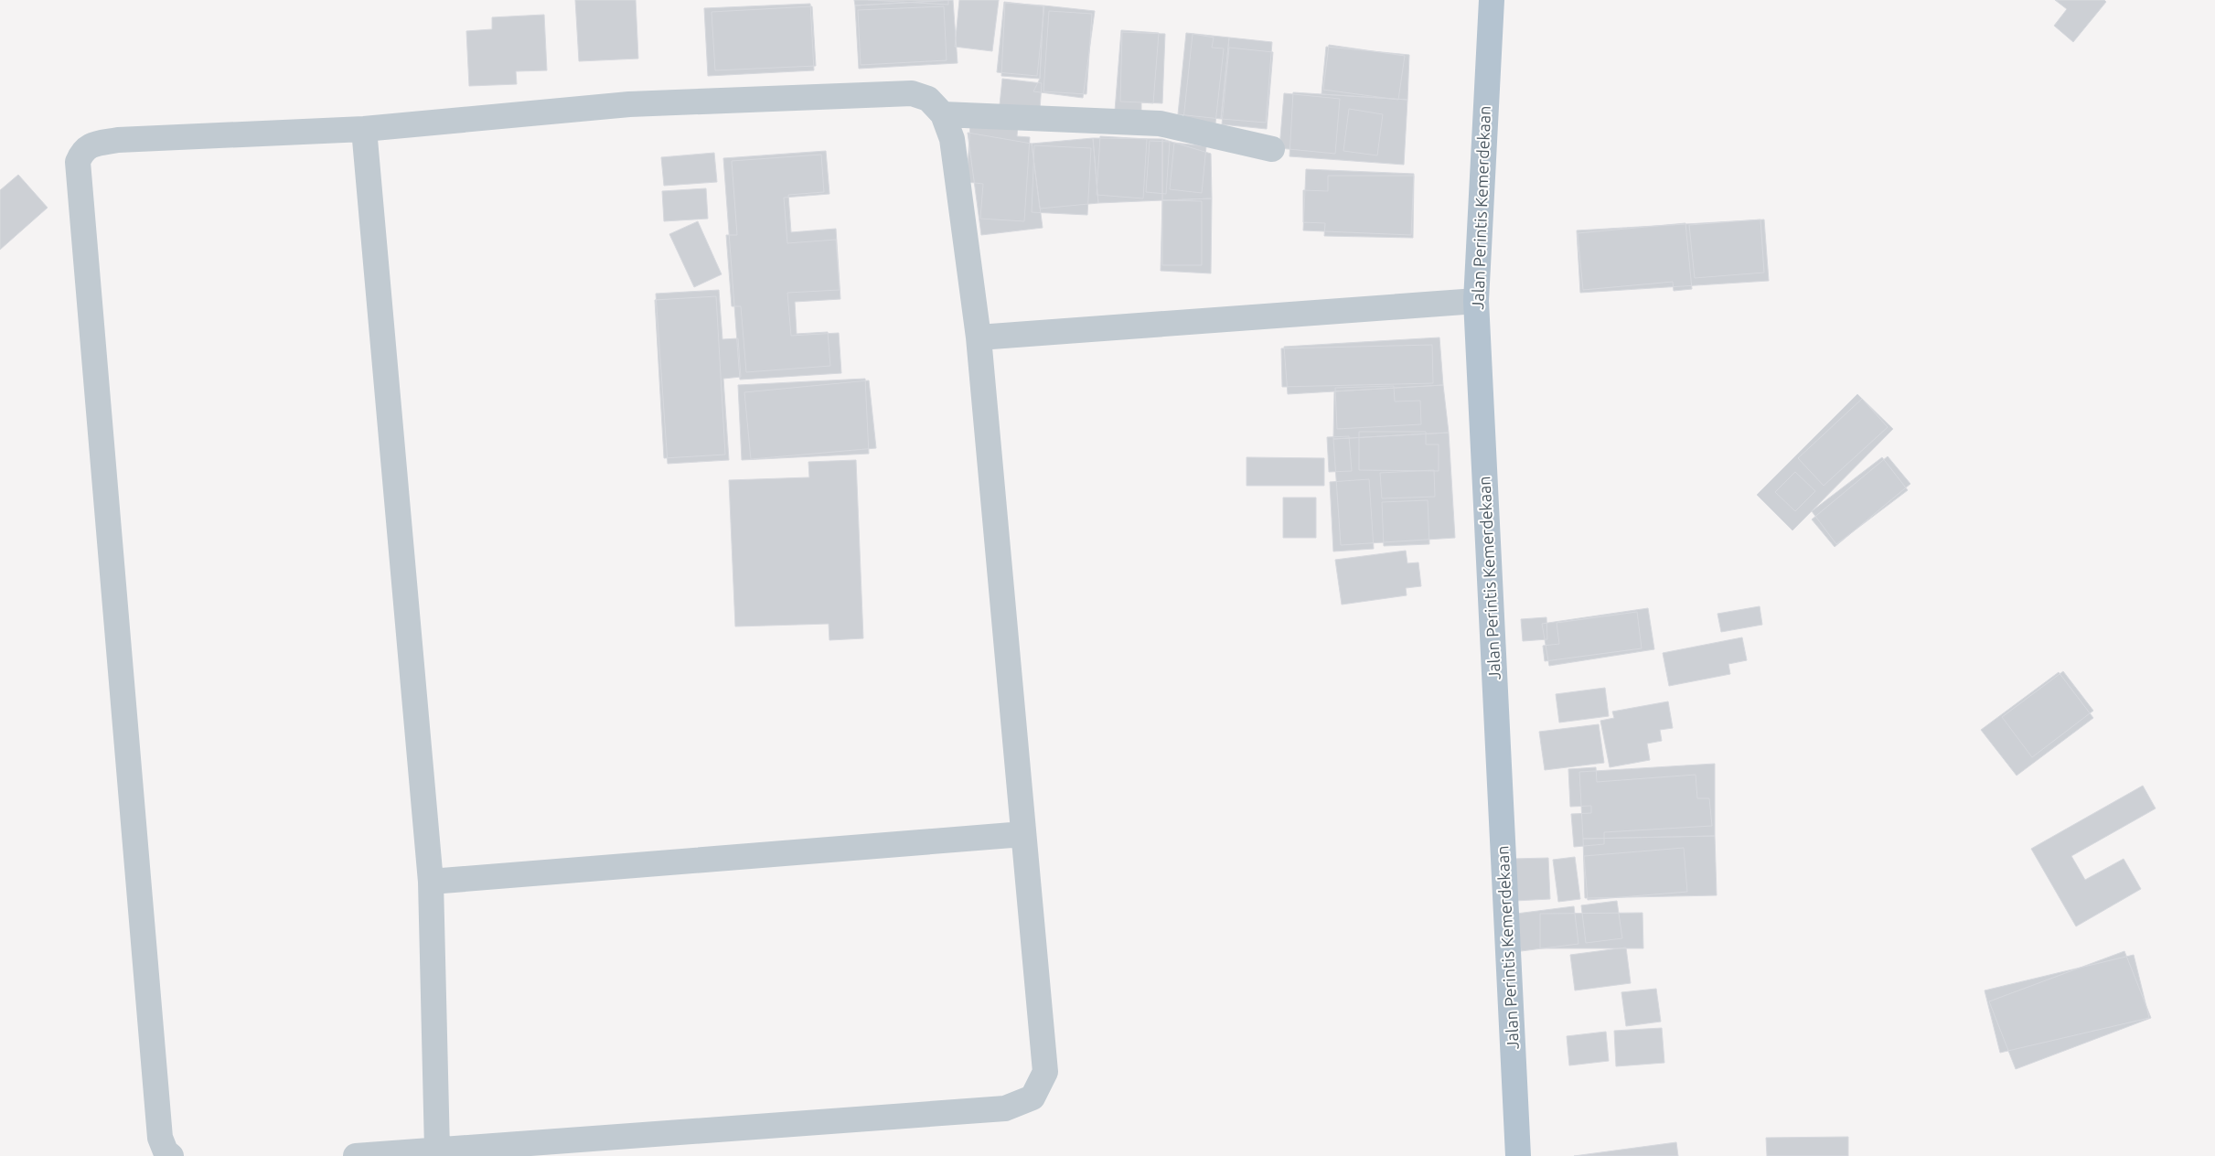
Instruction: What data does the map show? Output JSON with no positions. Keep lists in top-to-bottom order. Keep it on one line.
{"streets":{"main road":["Jalan Perintis Kemerdekaan"]}}
